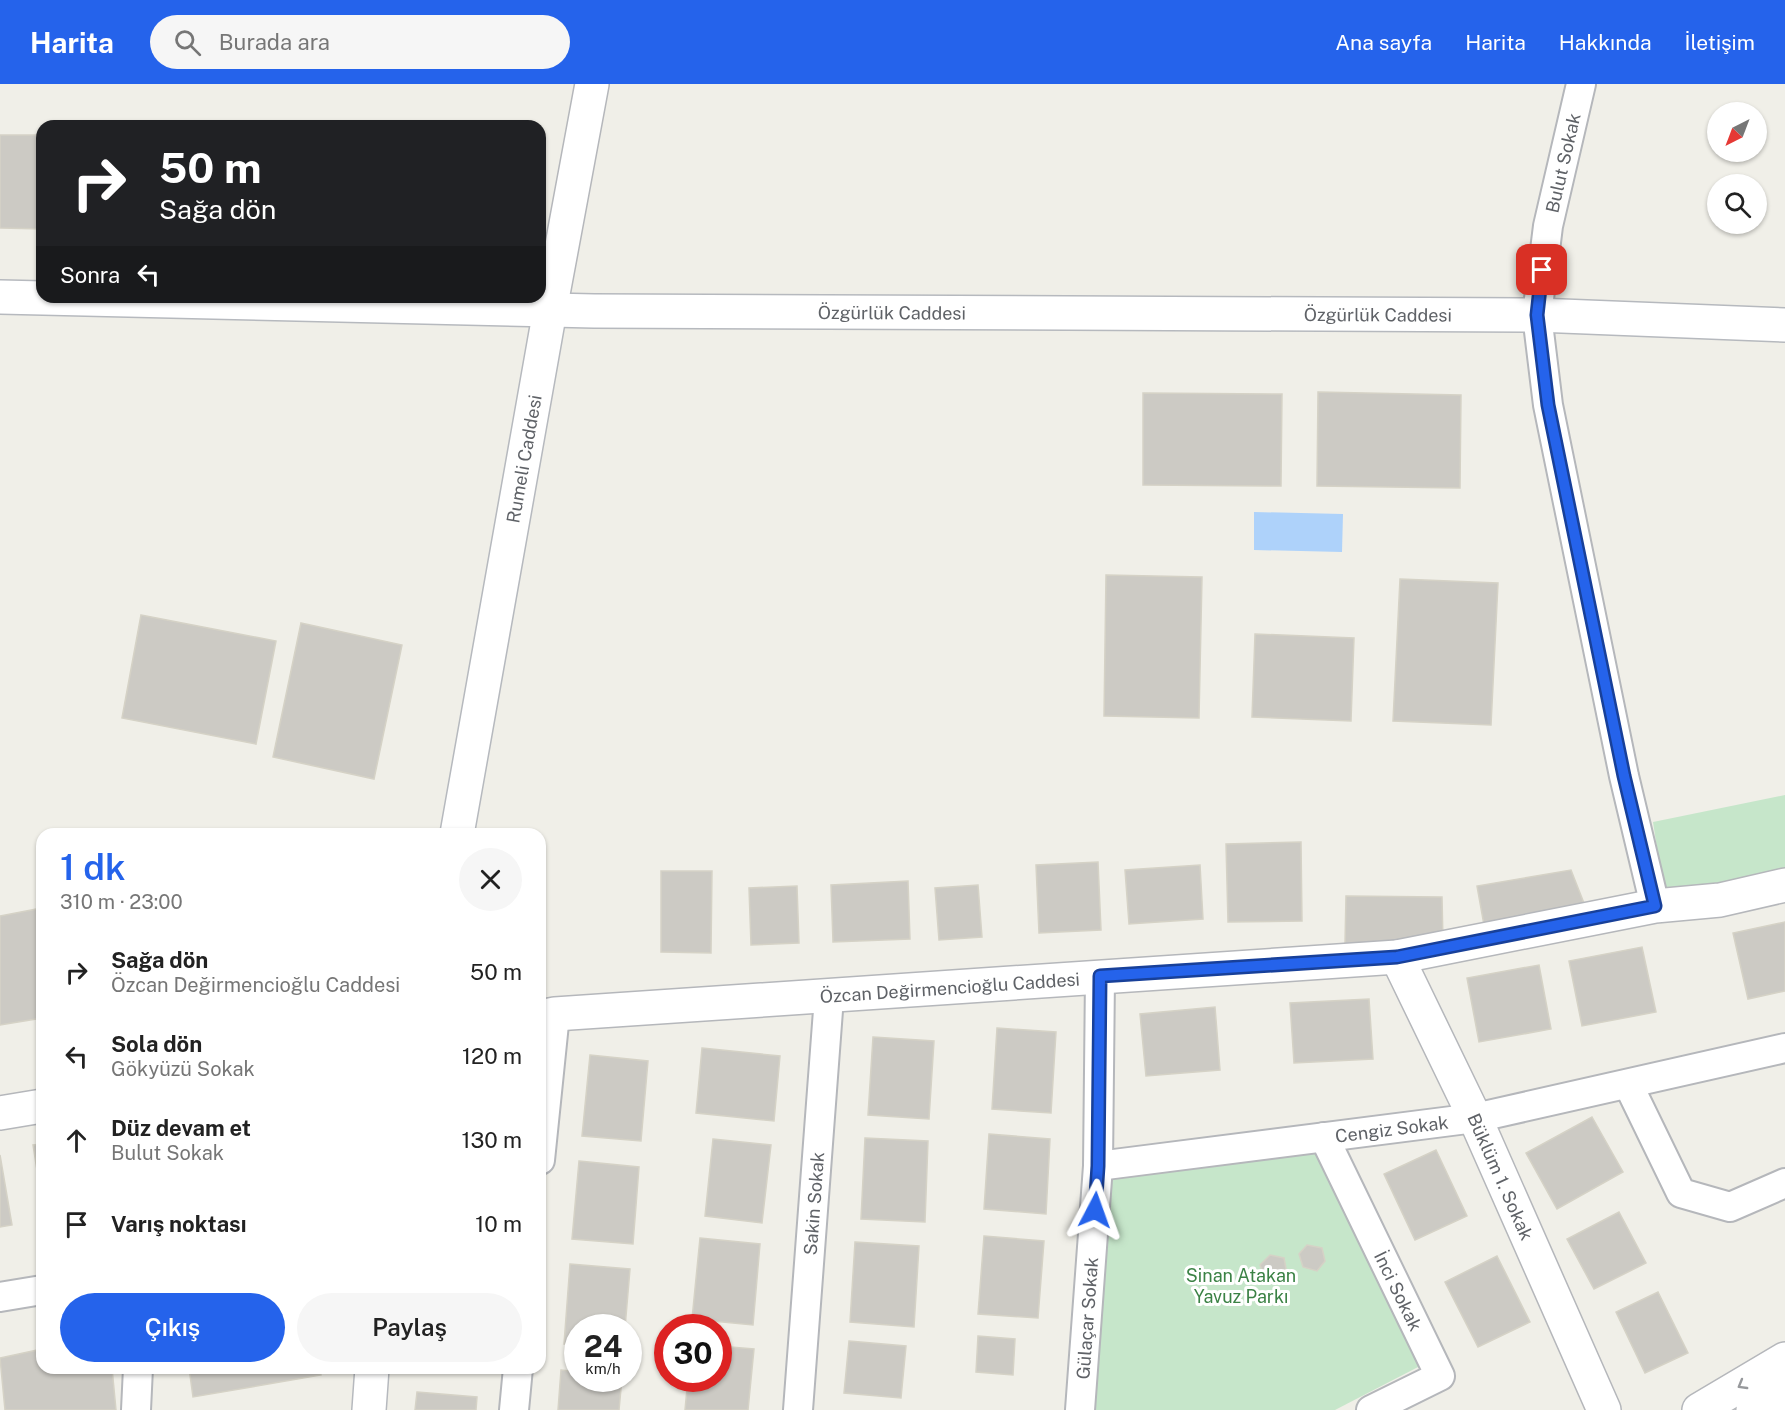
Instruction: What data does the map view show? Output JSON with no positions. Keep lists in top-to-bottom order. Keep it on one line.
{"streets":{"main road":["Özgürlük Caddesi","Rumeli Caddesi","Özcan Değirmencioğlu Caddesi","Büklüm 1. Sokak"],"street":["Bulut Sokak","Cengiz Sokak","Sakin Sokak","İnci Sokak","Gülaçar Sokak"]},"crossings":[["Bulut Sokak","Özgürlük Caddesi"],["Bulut Sokak","Özcan Değirmencioğlu Caddesi"],["Özgürlük Caddesi","Rumeli Caddesi"],["Özcan Değirmencioğlu Caddesi","Büklüm 1. Sokak"],["Özcan Değirmencioğlu Caddesi","Sakin Sokak"],["Özcan Değirmencioğlu Caddesi","Gülaçar Sokak"],["Cengiz Sokak","Büklüm 1. Sokak"],["Cengiz Sokak","İnci Sokak"],["Cengiz Sokak","Gülaçar Sokak"]],"parks":["Sinan Atakan Yavuz Parkı"],"north":"bottom left","page":{"header":"Harita","search":"Burada ara","nav":["Ana sayfa","Harita","Hakkında","İletişim"],"turn":["50 m","Sağa dön"],"then":"Sonra","heading":["1 dk","310 m · 23:00"],"list":[{"name":"Sağa dön","note":"Özcan Değirmencioğlu Caddesi","value":"50 m"},{"name":"Sola dön","note":"Gökyüzü Sokak","value":"120 m"},{"name":"Düz devam et","note":"Bulut Sokak","value":"130 m"},{"name":"Varış noktası","value":"10 m"}],"buttons":["Çıkış","Paylaş"],"speed":"24 km/h","limit":"30"}}
